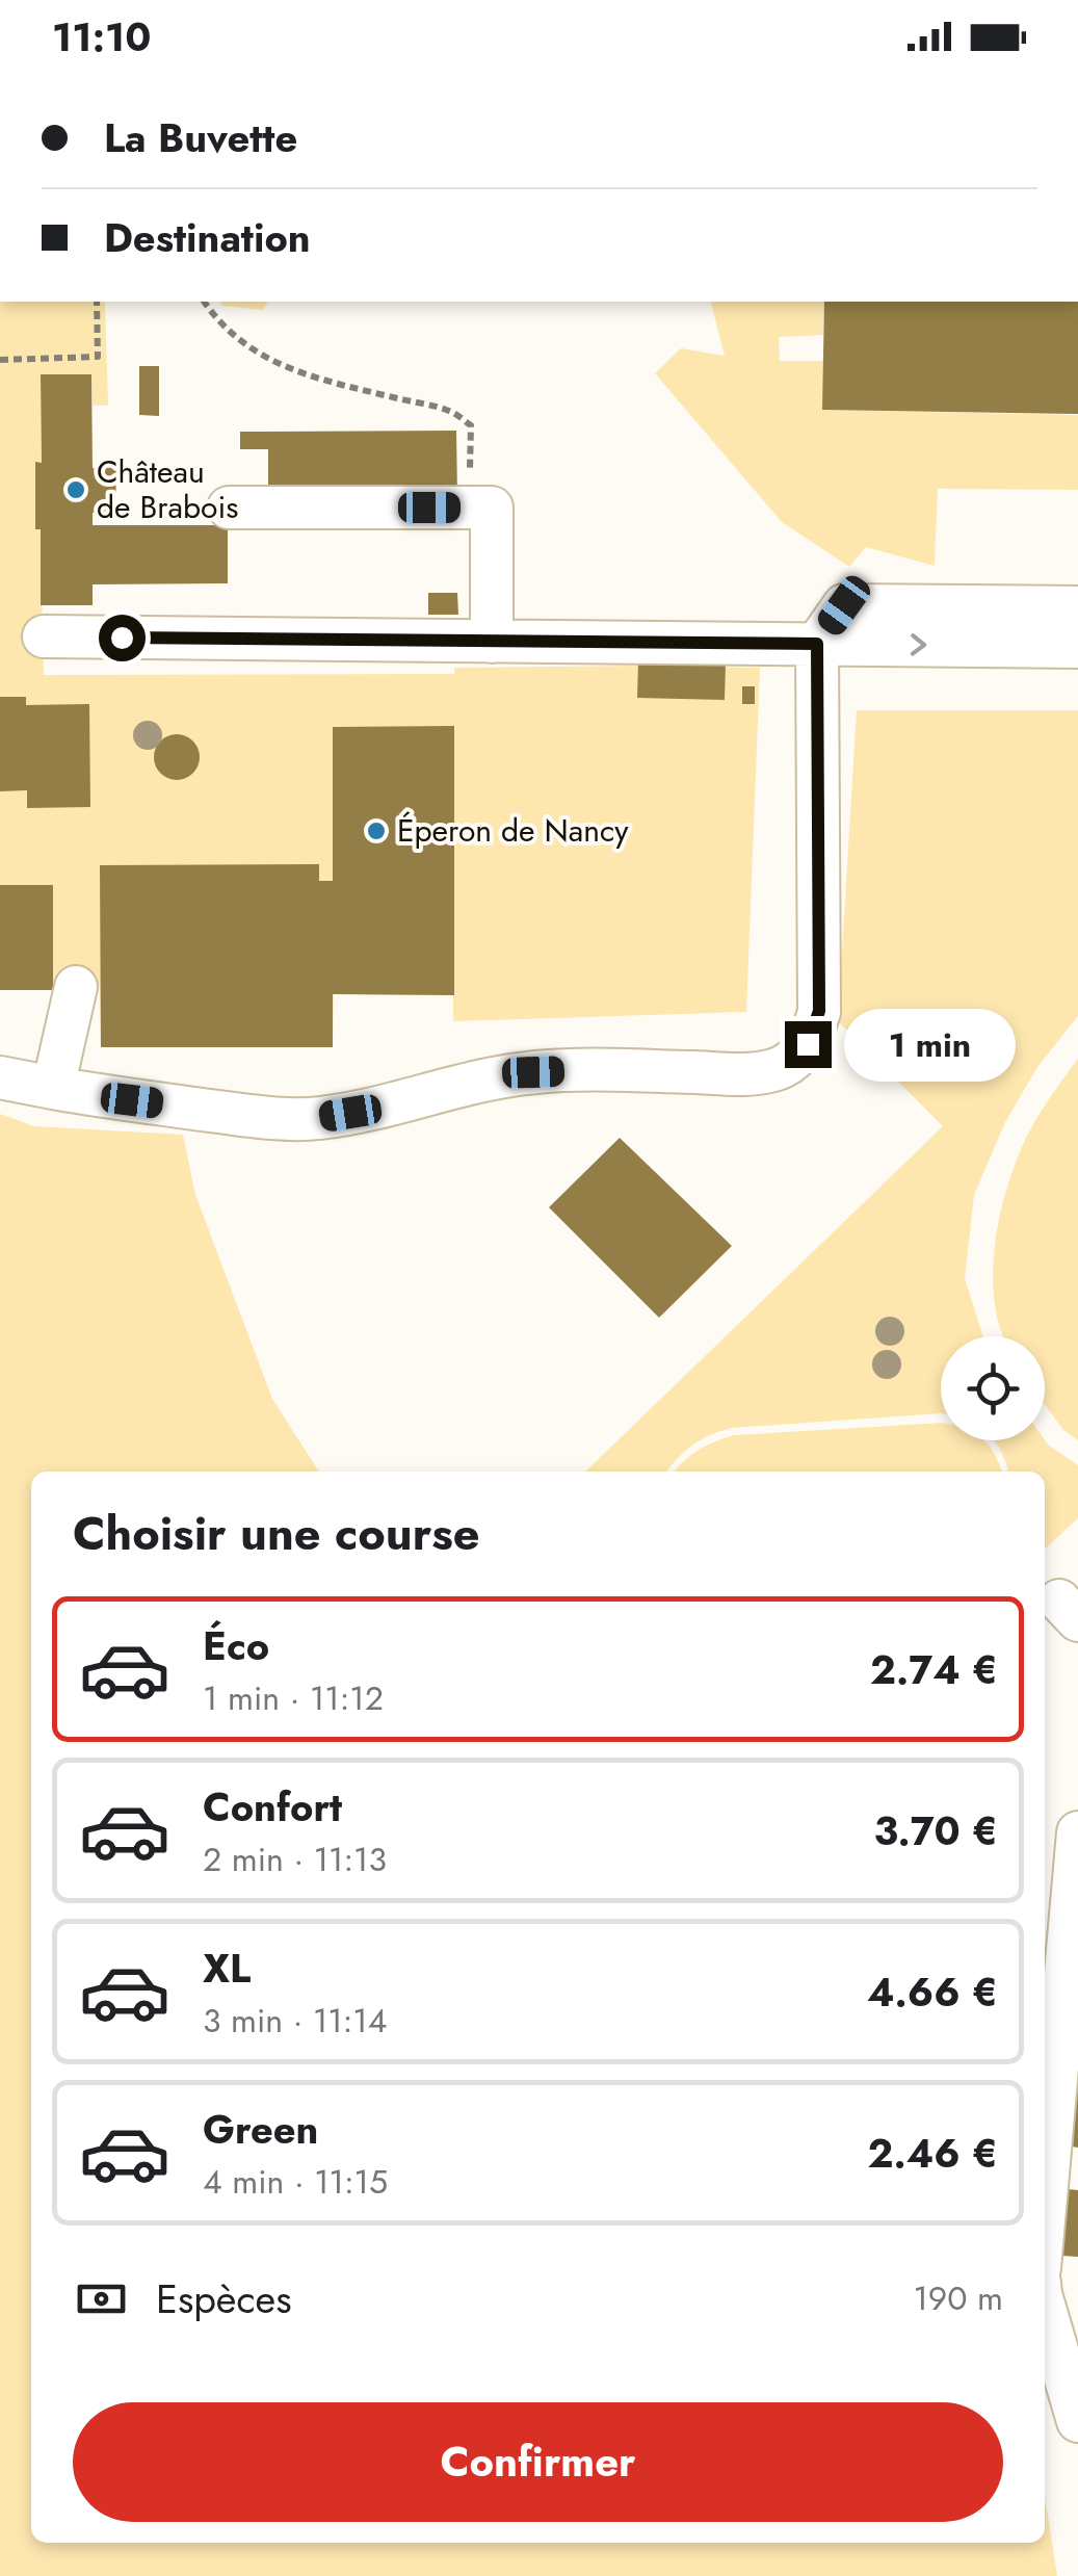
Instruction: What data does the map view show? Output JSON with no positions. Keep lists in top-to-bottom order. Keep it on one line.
{"places":["Château de Brabois","Éperon de Nancy"],"page":{"status":"11:10","banner":["La Buvette","Destination"],"bubble":"1 min","heading":"Choisir une course","list":[{"name":"Éco","note":"1 min · 11:12","value":"2.74 €"},{"name":"Confort","note":"2 min · 11:13","value":"3.70 €"},{"name":"XL","note":"3 min · 11:14","value":"4.66 €"},{"name":"Green","note":"4 min · 11:15","value":"2.46 €"}],"pay":["Espèces","190 m"],"buttons":"Confirmer"}}
